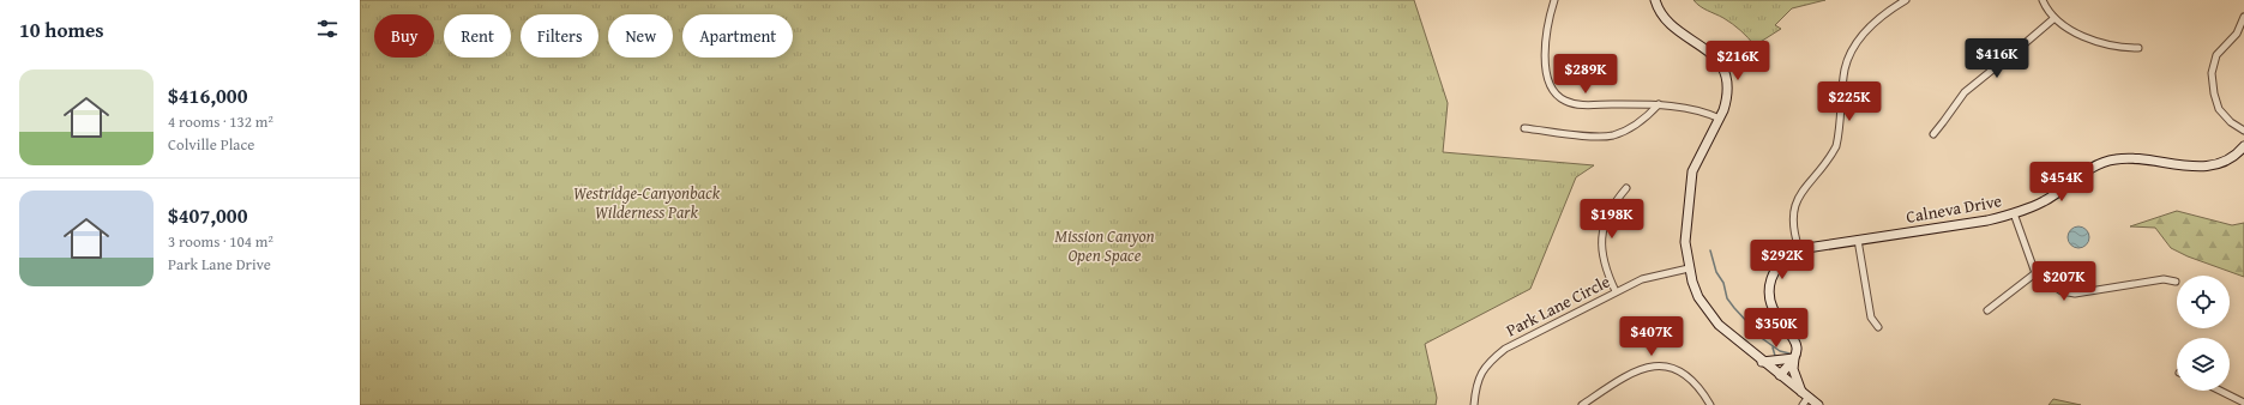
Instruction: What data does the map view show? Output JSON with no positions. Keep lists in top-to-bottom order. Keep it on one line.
{"streets":{"main road":["Calneva Drive"],"street":["Park Lane Circle"]},"parks":["Westridge-Canyonback Wilderness Park","Mission Canyon Open Space"],"page":{"heading":"10 homes","chip":["Buy","Rent","Filters","New","Apartment"],"price":["$416K","$216K","$289K","$225K","$454K","$198K","$292K","$207K","$350K","$407K"],"list":[{"name":"$416,000","note":"4 rooms · 132 m² · Colville Place"},{"name":"$407,000","note":"3 rooms · 104 m² · Park Lane Drive"}]}}
